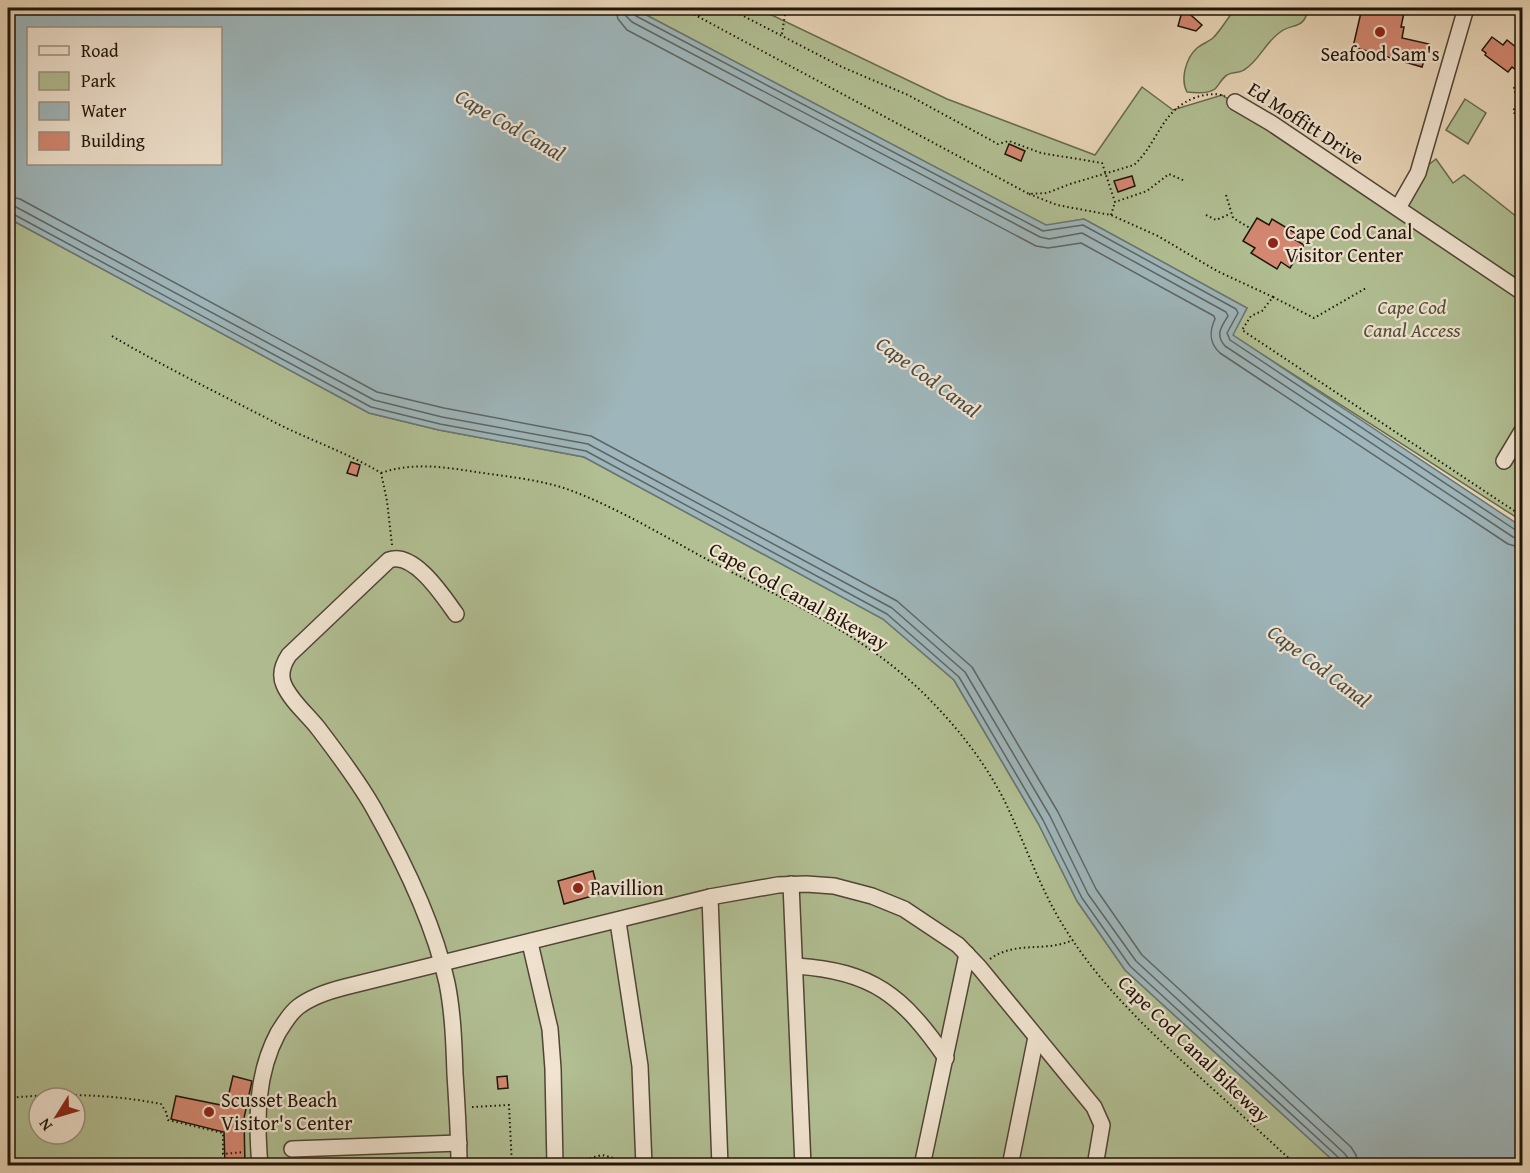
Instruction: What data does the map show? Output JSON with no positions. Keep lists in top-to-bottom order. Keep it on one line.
{"streets":{"street":["Ed Moffitt Drive"],"path":["Cape Cod Canal Bikeway"]},"water":["Cape Cod Canal"],"parks":["Cape Cod Canal Access"],"places":["Seafood Sam's","Cape Cod Canal Visitor Center","Pavillion","Scusset Beach Visitor's Center"],"legend":["Road","Park","Water","Building"],"north":"bottom left"}
